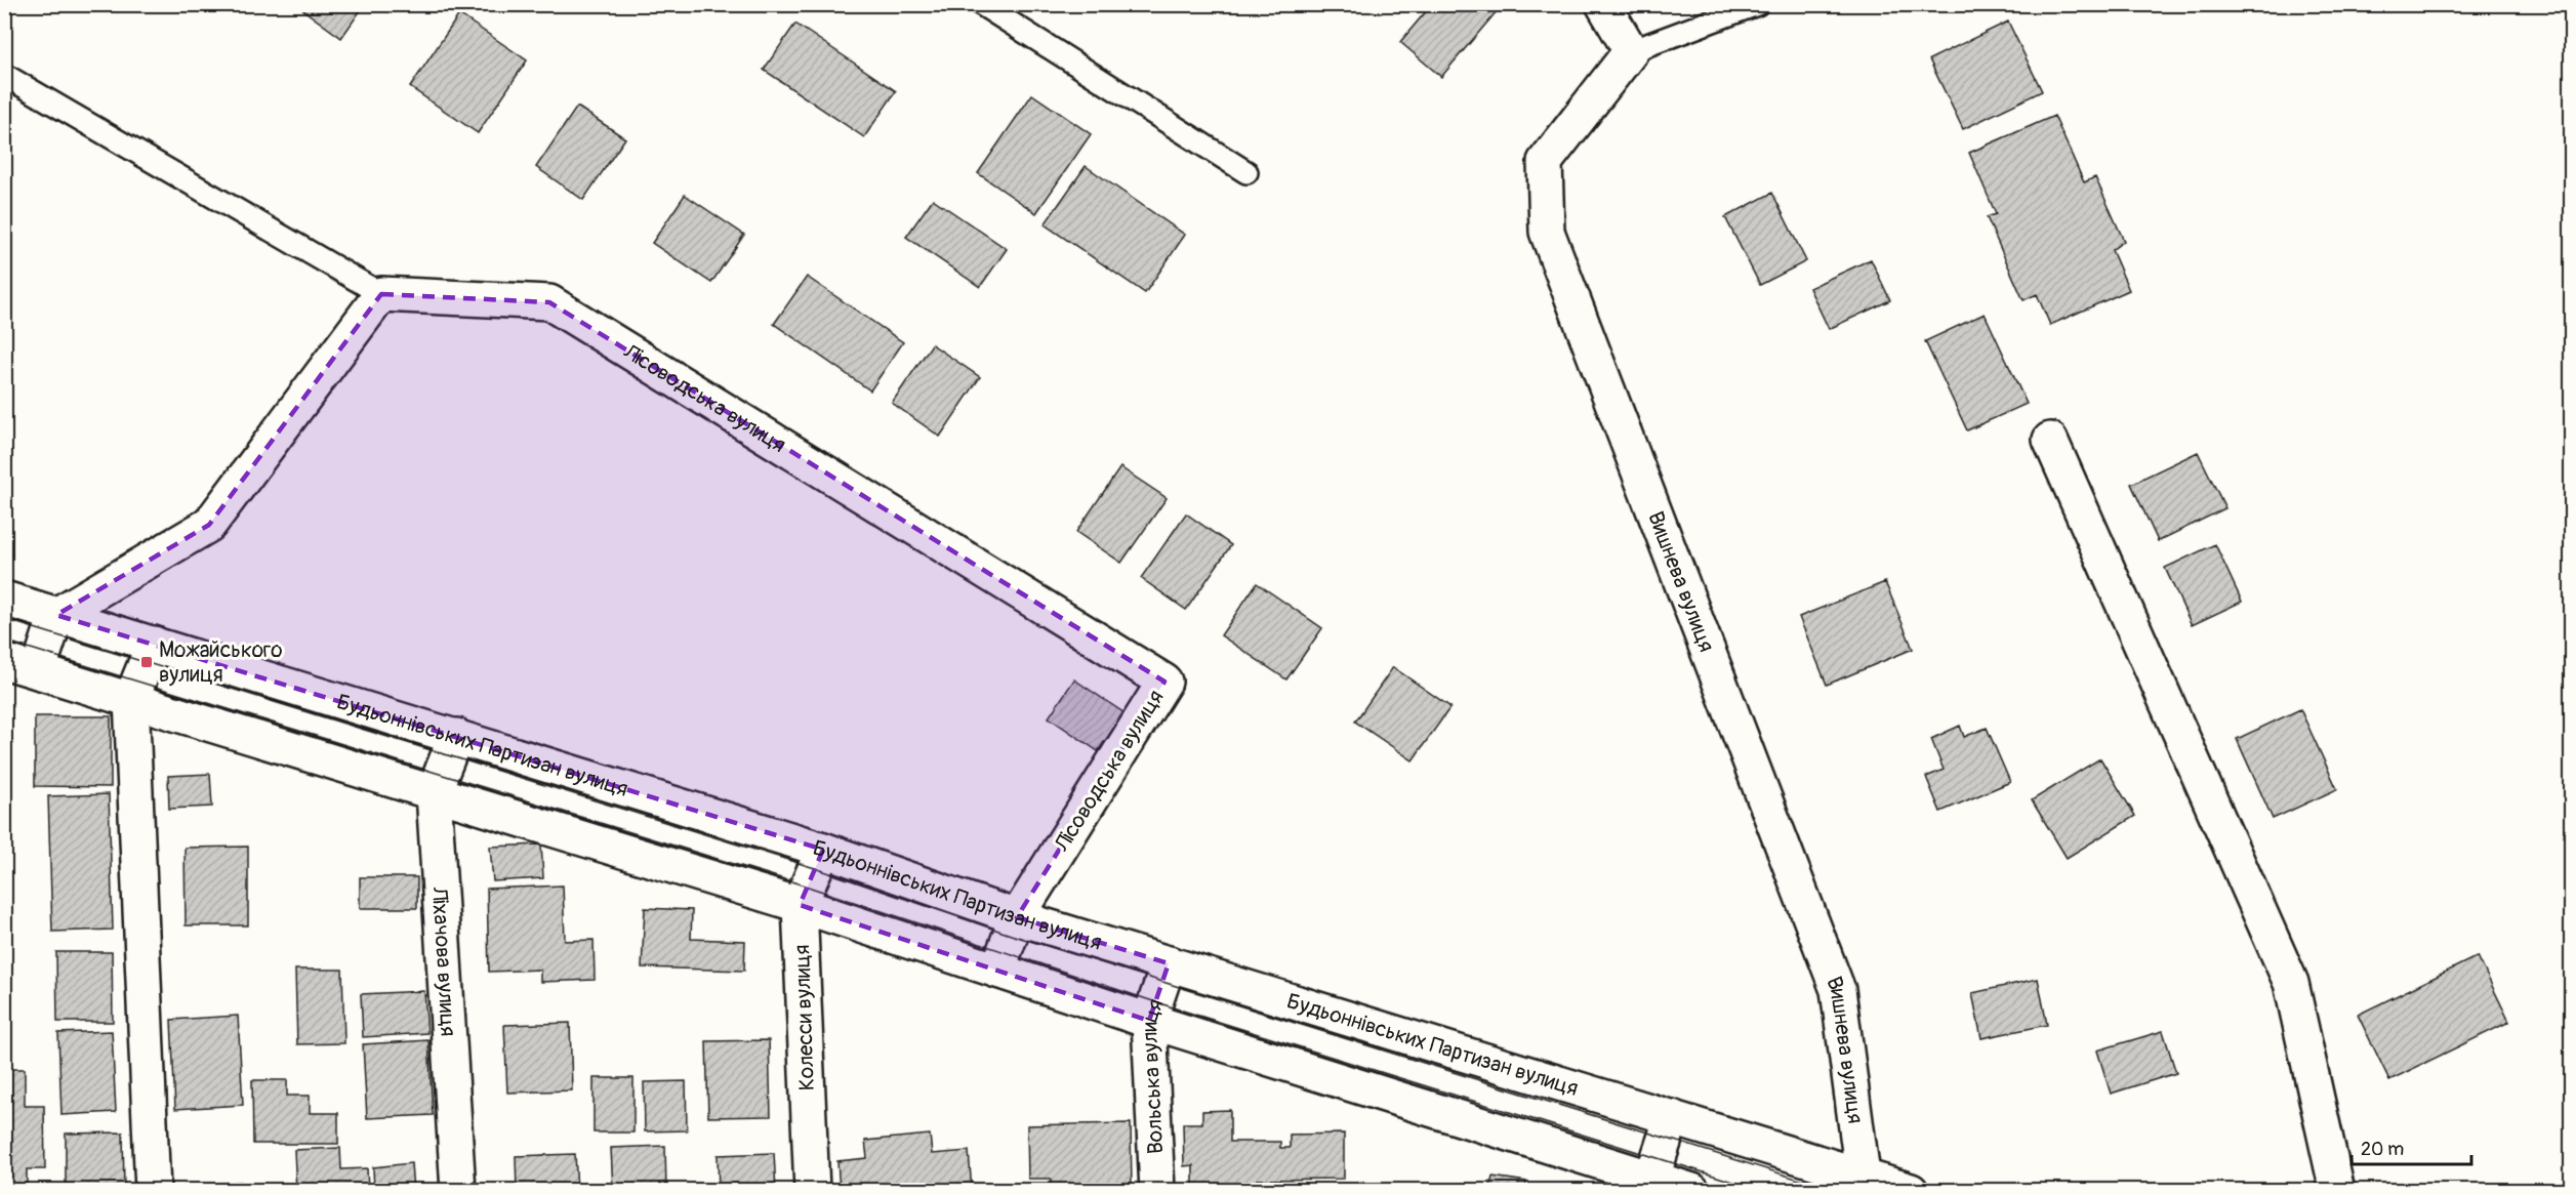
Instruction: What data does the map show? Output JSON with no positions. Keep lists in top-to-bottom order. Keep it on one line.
{"streets":{"street":["Лісоводська вулиця","Вишнева вулиця","Будьоннівських Партизан вулиця","Ліхачова вулиця","Колесси вулиця","Вольська вулиця"]},"crossings":[["Лісоводська вулиця","Будьоннівських Партизан вулиця"],["Вишнева вулиця","Будьоннівських Партизан вулиця"],["Будьоннівських Партизан вулиця","Ліхачова вулиця"],["Будьоннівських Партизан вулиця","Колесси вулиця"],["Будьоннівських Партизан вулиця","Вольська вулиця"]],"places":{"transit":["Можайського вулиця"]},"scale_bar":"20 m"}
